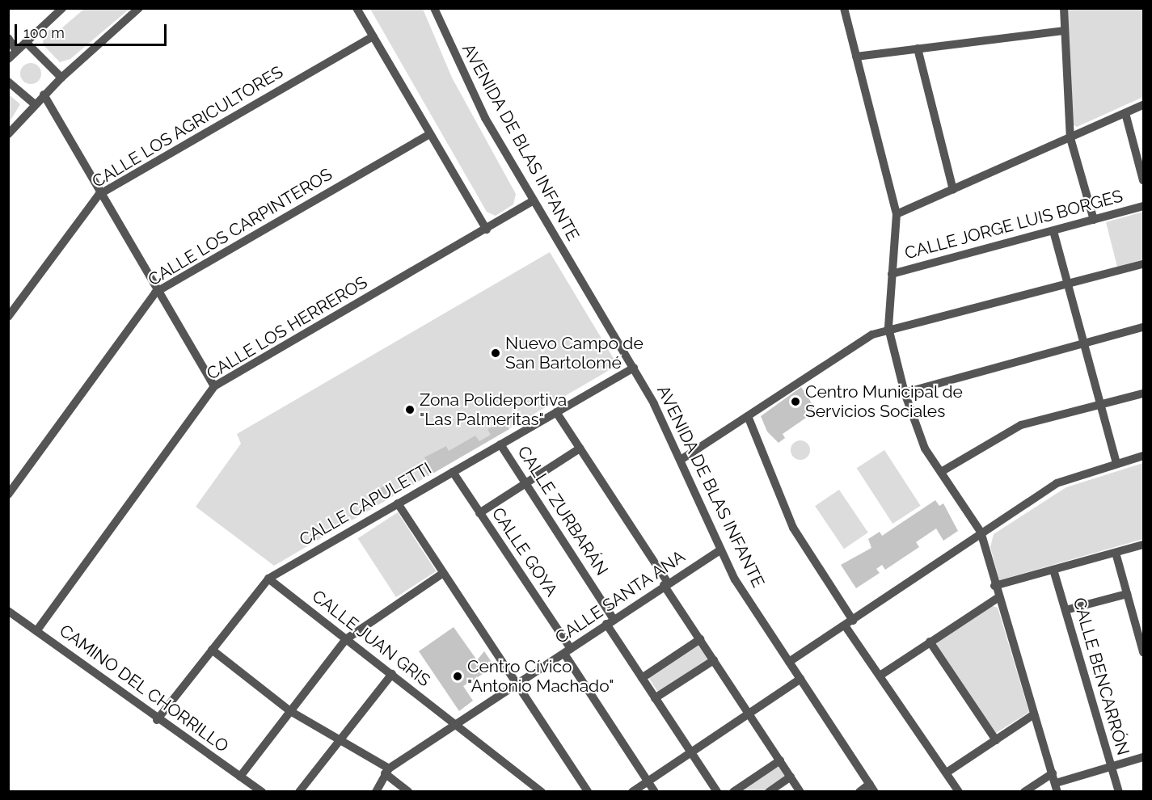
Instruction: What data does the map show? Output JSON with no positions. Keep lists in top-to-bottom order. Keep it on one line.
{"streets":{"street":["CALLE LOS AGRICULTORES","AVENIDA DE BLAS INFANTE","CALLE JORGE LUIS BORGES","CALLE LOS CARPINTEROS","CALLE LOS HERREROS","CALLE CAPULETTI","CALLE ZURBARÁN","CALLE GOYA","CALLE SANTA ANA","CALLE JUAN GRIS","CALLE BENCARRÓN","CAMINO DEL CHORRILLO"]},"crossings":[["AVENIDA DE BLAS INFANTE","CALLE LOS HERREROS"],["AVENIDA DE BLAS INFANTE","CALLE CAPULETTI"],["AVENIDA DE BLAS INFANTE","CALLE SANTA ANA"],["CALLE LOS HERREROS","CAMINO DEL CHORRILLO"],["CALLE CAPULETTI","CALLE ZURBARÁN"],["CALLE CAPULETTI","CALLE GOYA"],["CALLE CAPULETTI","CALLE JUAN GRIS"],["CALLE CAPULETTI","CAMINO DEL CHORRILLO"],["CALLE ZURBARÁN","CALLE SANTA ANA"],["CALLE GOYA","CALLE SANTA ANA"],["CALLE SANTA ANA","CALLE JUAN GRIS"]],"places":["Nuevo Campo de San Bartolomé","Centro Municipal de Servicios Sociales","Zona Polideportiva \"Las Palmeritas\"","Centro Cívico \"Antonio Machado\""],"scale_bar":"100 m"}
